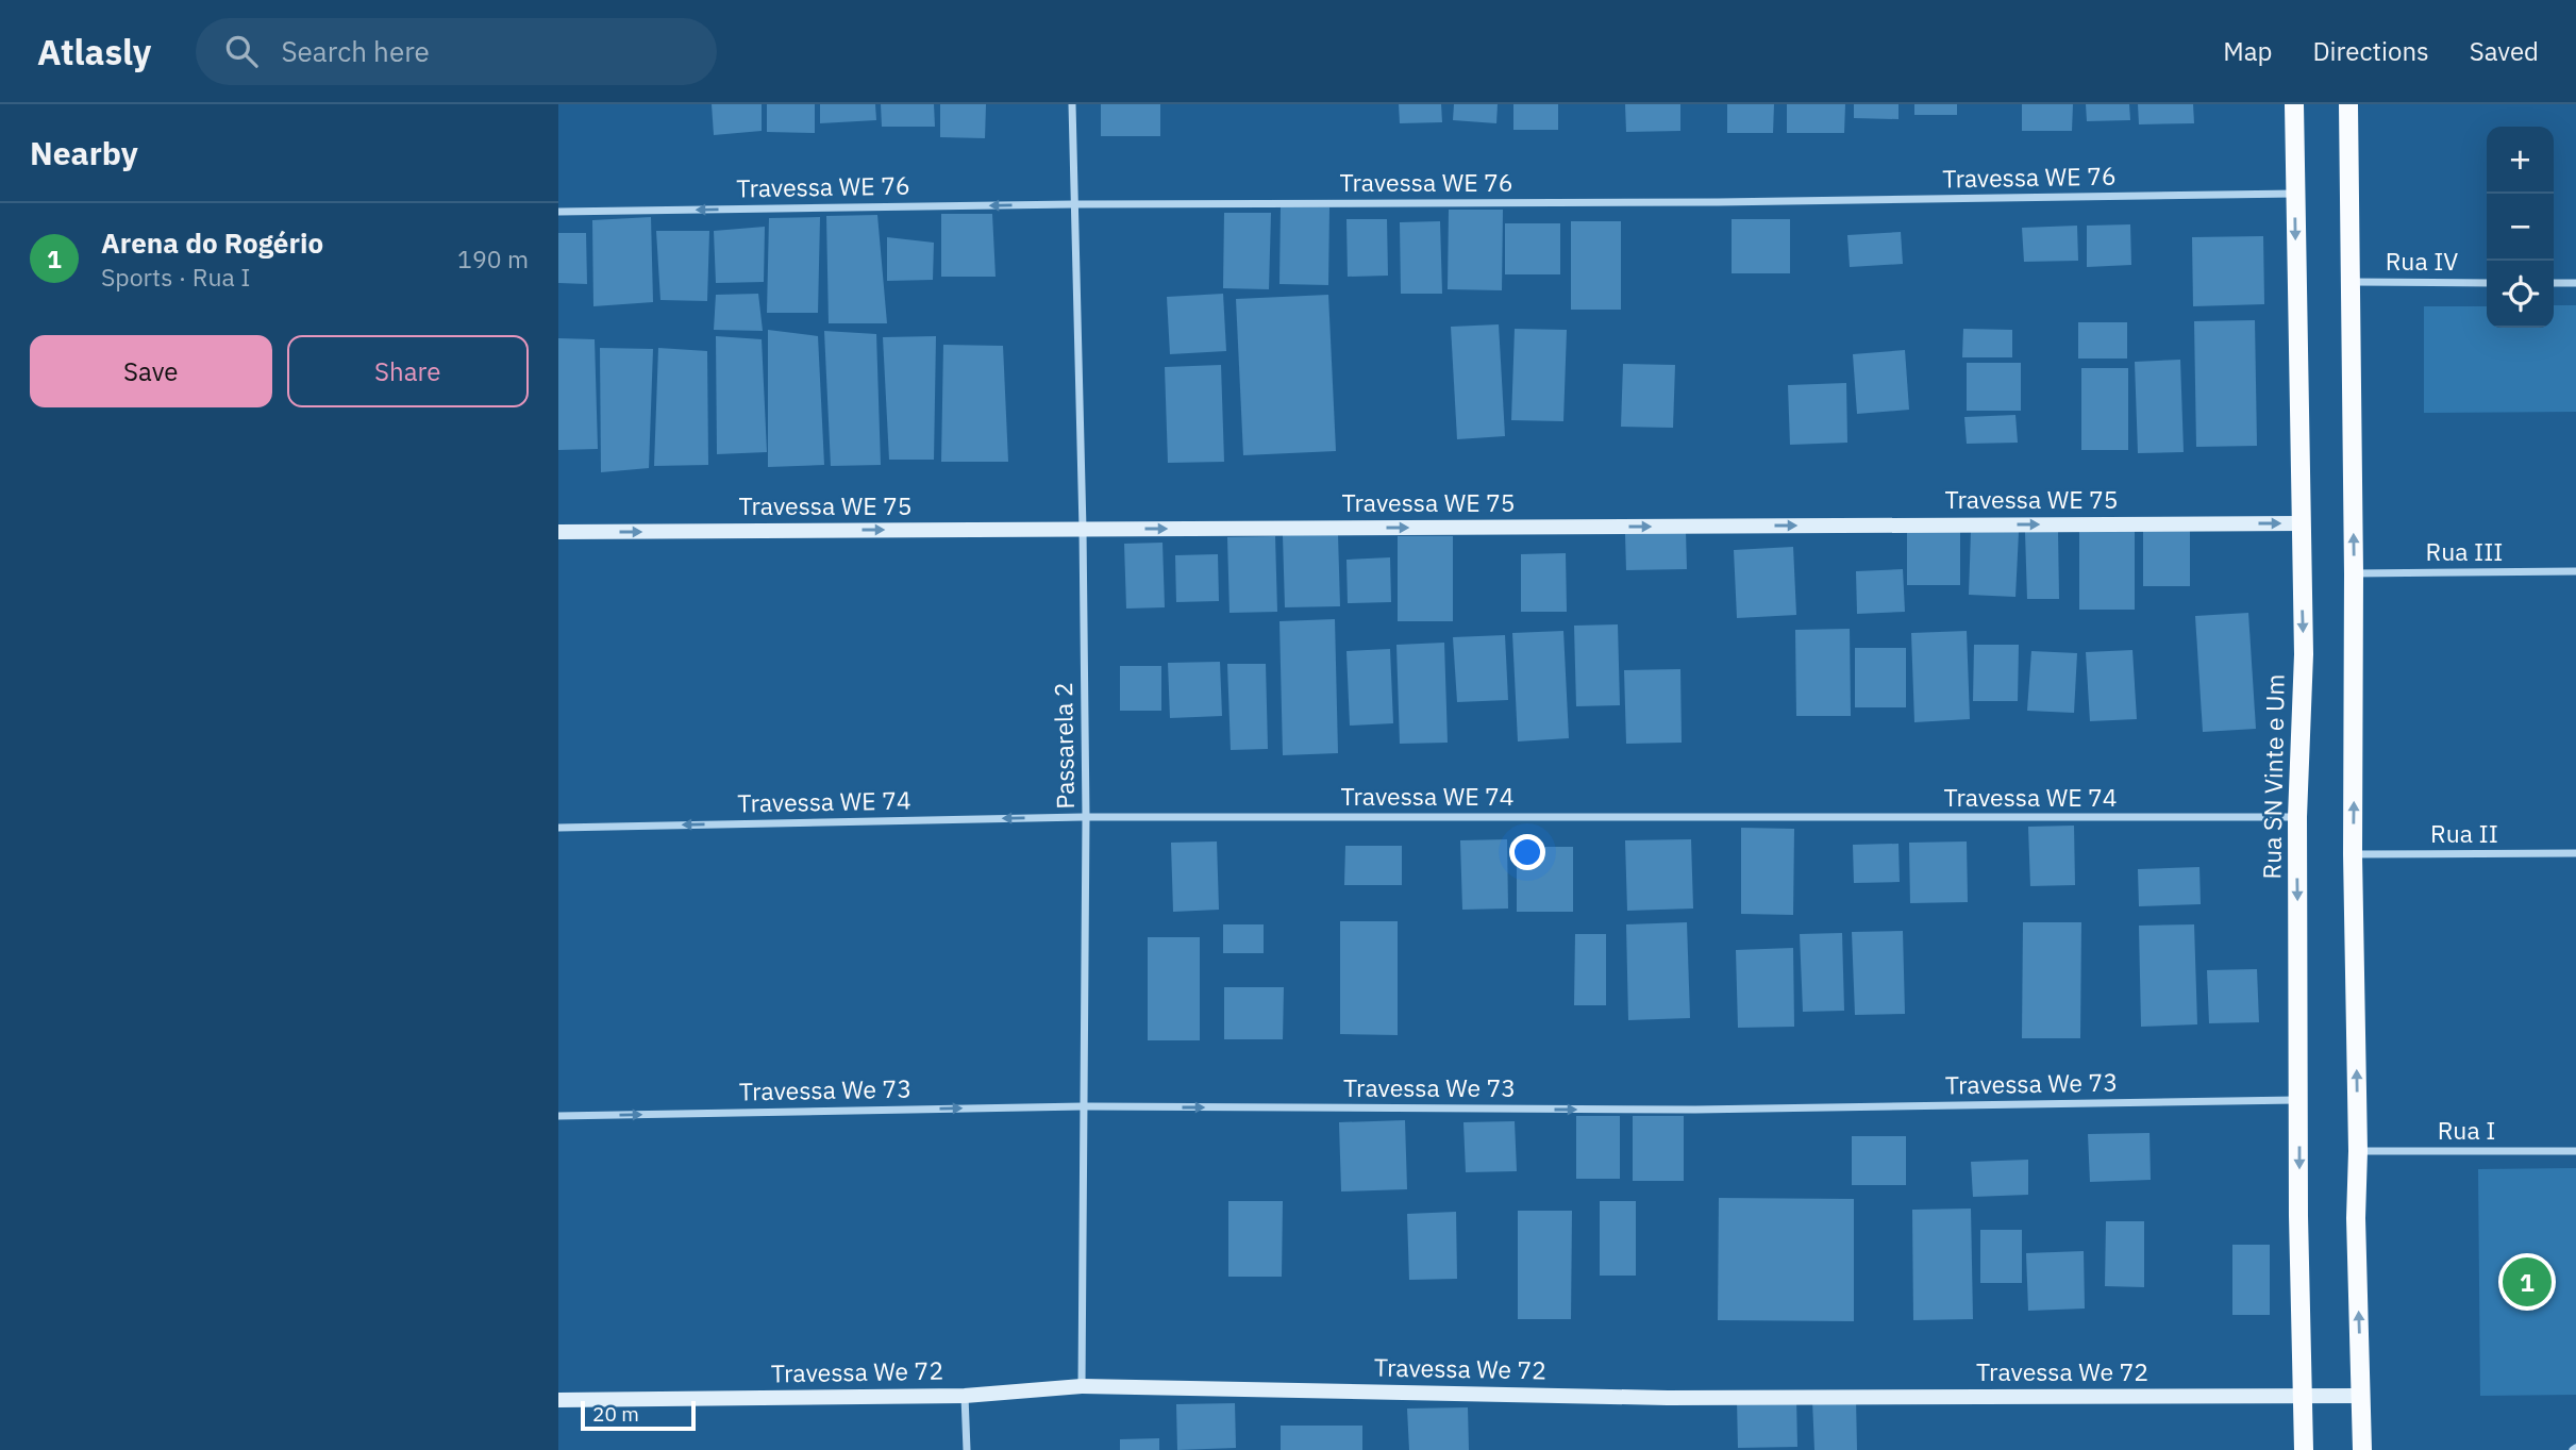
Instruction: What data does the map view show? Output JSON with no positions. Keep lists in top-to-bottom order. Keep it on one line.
{"streets":{"main road":["Travessa WE 75","Rua SN Vinte e Um","Travessa We 72"],"street":["Travessa WE 76","Rua IV","Rua III","Passarela 2","Travessa WE 74","Rua II","Travessa We 73","Rua I"]},"crossings":[["Travessa WE 76","Passarela 2"],["Travessa WE 76","Rua SN Vinte e Um"],["Travessa WE 75","Passarela 2"],["Travessa WE 75","Rua SN Vinte e Um"],["Passarela 2","Travessa WE 74"],["Passarela 2","Travessa We 73"],["Passarela 2","Travessa We 72"],["Rua SN Vinte e Um","Travessa WE 74"],["Rua SN Vinte e Um","Travessa We 73"],["Rua SN Vinte e Um","Travessa We 72"]],"one_way":["Travessa WE 75","Travessa We 73"],"scale_bar":"20 m","page":{"header":"Atlasly","search":"Search here","nav":["Map","Directions","Saved"],"heading":"Nearby","map_buttons":["+","−"],"list":[{"mark":"1","name":"Arena do Rogério","note":"Sports · Rua I","value":"190 m"}],"buttons":["Save","Share"],"pins":"1","scale":"20 m"}}
